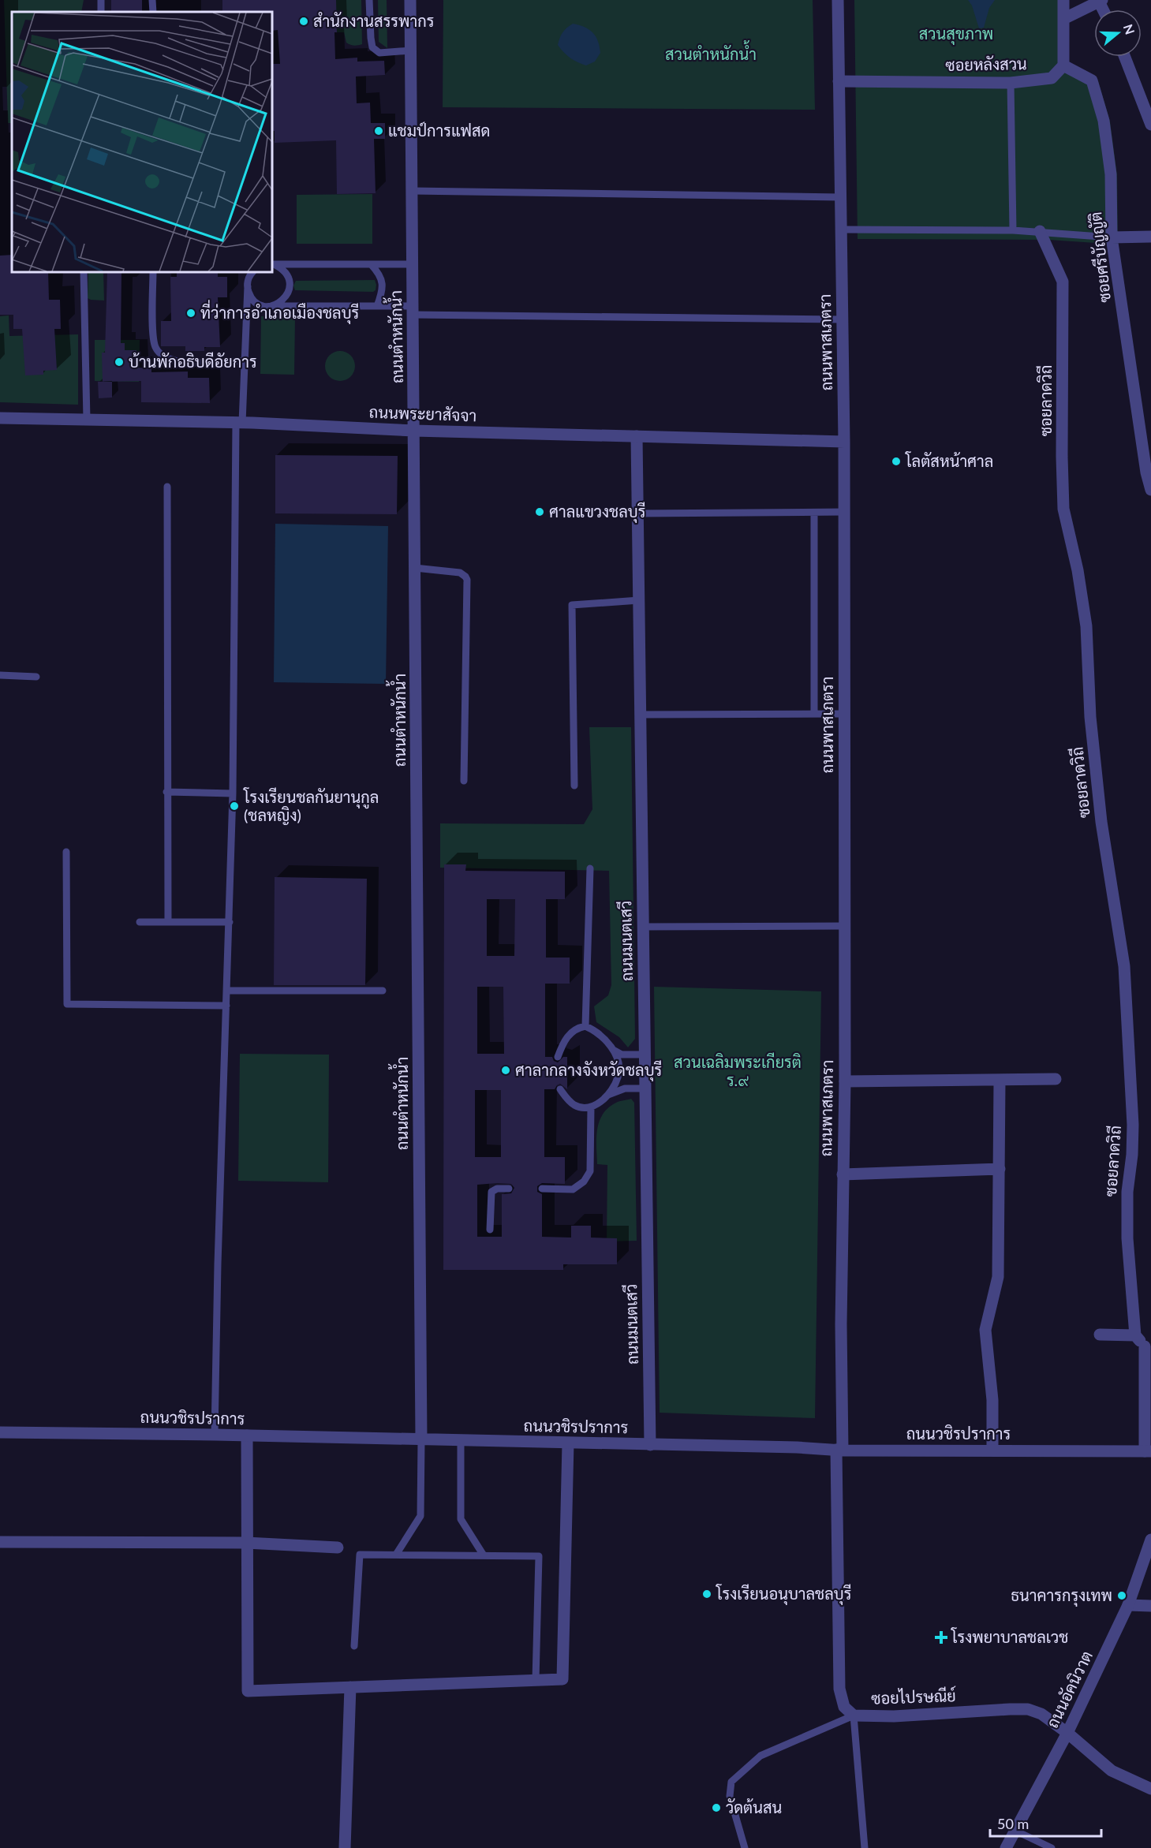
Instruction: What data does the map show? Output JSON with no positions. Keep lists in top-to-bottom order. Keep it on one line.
{"streets":{"street":["ซอยหลังสวน","ซอยศรีบัญญัติ","ถนนตำหนักน้ำ","ถนนพาสเภตรา","ซอยลาดวิถี","ถนนพระยาสัจจา","ถนนมนตเสวี","ถนนวชิรปราการ","ถนนอัคนิวาต","ซอยไปรษณีย์"]},"crossings":[["ซอยหลังสวน","ซอยศรีบัญญัติ"],["ซอยหลังสวน","ถนนพาสเภตรา"],["ถนนตำหนักน้ำ","ถนนพระยาสัจจา"],["ถนนตำหนักน้ำ","ถนนวชิรปราการ"],["ถนนพาสเภตรา","ถนนพระยาสัจจา"],["ถนนพาสเภตรา","ถนนวชิรปราการ"],["ถนนพาสเภตรา","ซอยไปรษณีย์"],["ถนนพระยาสัจจา","ถนนมนตเสวี"],["ถนนมนตเสวี","ถนนวชิรปราการ"],["ถนนวชิรปราการ","ซอยไปรษณีย์"],["ถนนอัคนิวาต","ซอยไปรษณีย์"]],"parks":["สวนสุขภาพ","สวนตำหนักน้ำ","สวนเฉลิมพระเกียรติ ร.๙"],"places":{"other":["สำนักงานสรรพากร","แชมป์การแฟสด","ที่ว่าการอำเภอเมืองชลบุรี","บ้านพักอธิบดีอัยการ","โลตัสหน้าศาล","ศาลแขวงชลบุรี","โรงเรียนชลกันยานุกูล (ชลหญิง)","ศาลากลางจังหวัดชลบุรี","โรงเรียนอนุบาลชลบุรี","ธนาคารกรุงเทพ","วัดต้นสน"],"health":["โรงพยาบาลชลเวช"]},"scale_bar":"50 m","north":"right"}
